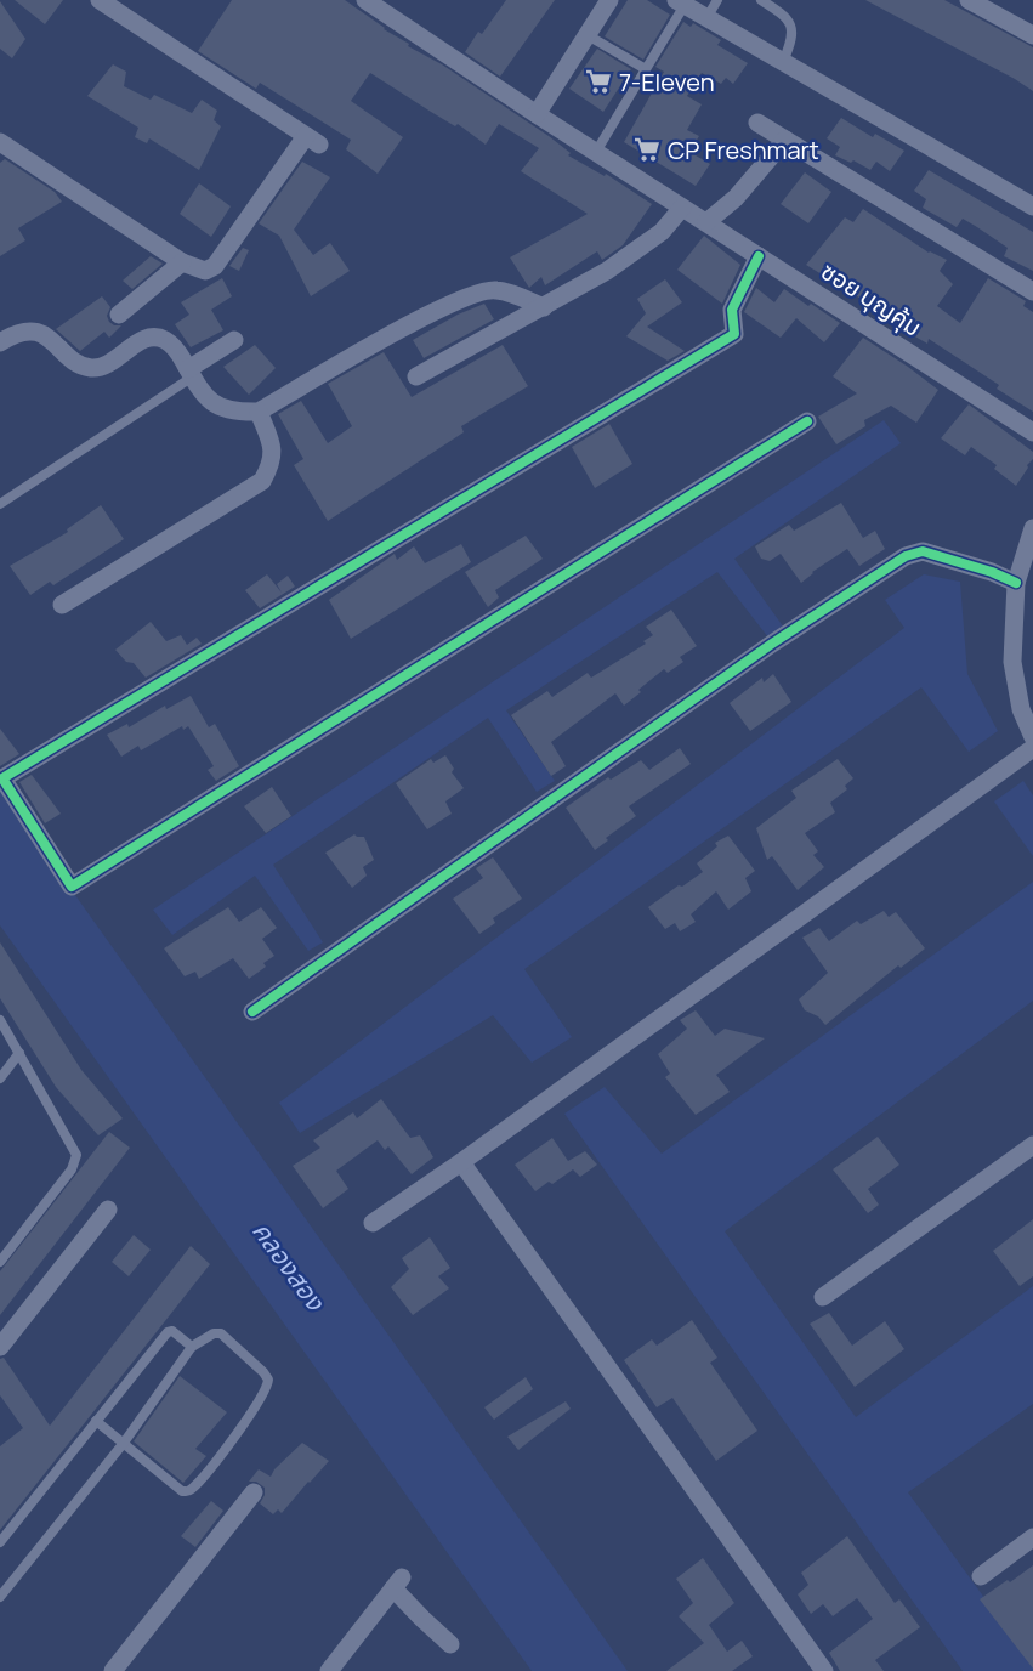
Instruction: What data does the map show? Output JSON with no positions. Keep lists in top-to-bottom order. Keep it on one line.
{"streets":{"street":["ซอย บุญคุ้ม"]},"water":["คลองสอง"],"places":{"supermarket":["7-Eleven","CP Freshmart"]}}
